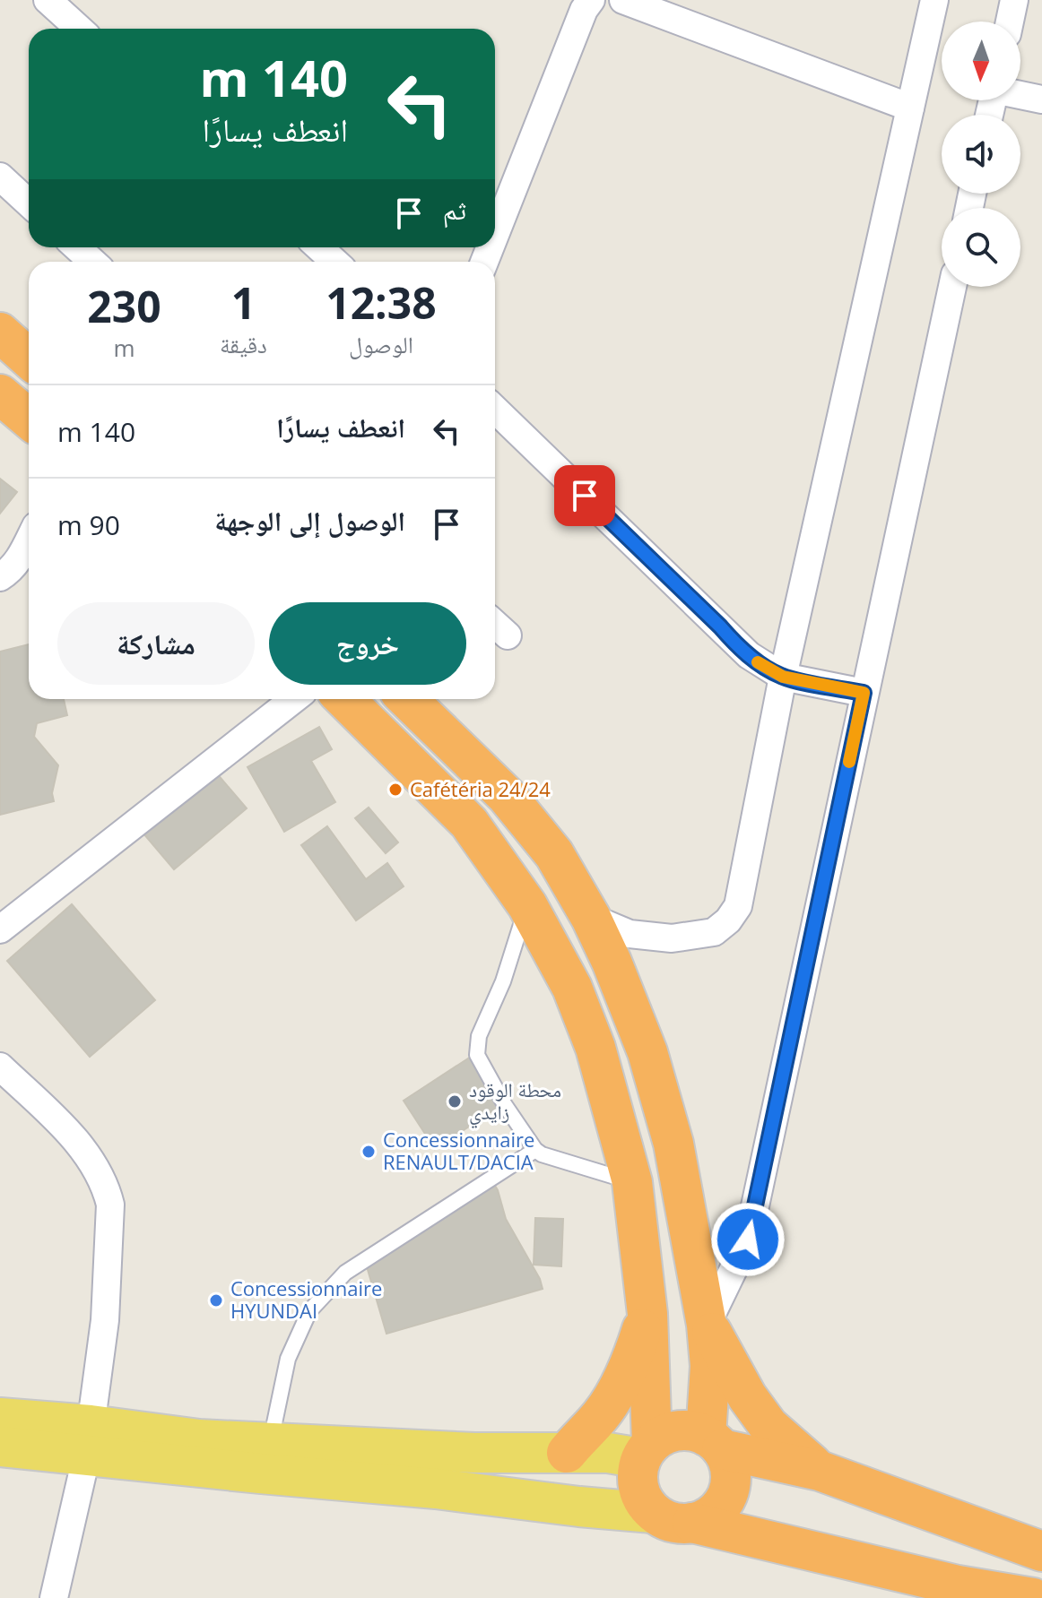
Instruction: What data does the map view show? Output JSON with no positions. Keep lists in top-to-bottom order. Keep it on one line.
{"places":["Cafétéria 24/24","محطة الوقود زايدي","Concessionnaire RENAULT/DACIA","Concessionnaire HYUNDAI"],"north":"bottom","page":{"turn":["140 m","انعطف يسارًا"],"then":"ثم","eta":["12:38","الوصول","1","دقيقة","230","m"],"list":[{"name":"انعطف يسارًا","value":"140 m"},{"name":"الوصول إلى الوجهة","value":"90 m"}],"buttons":["خروج","مشاركة"]}}
